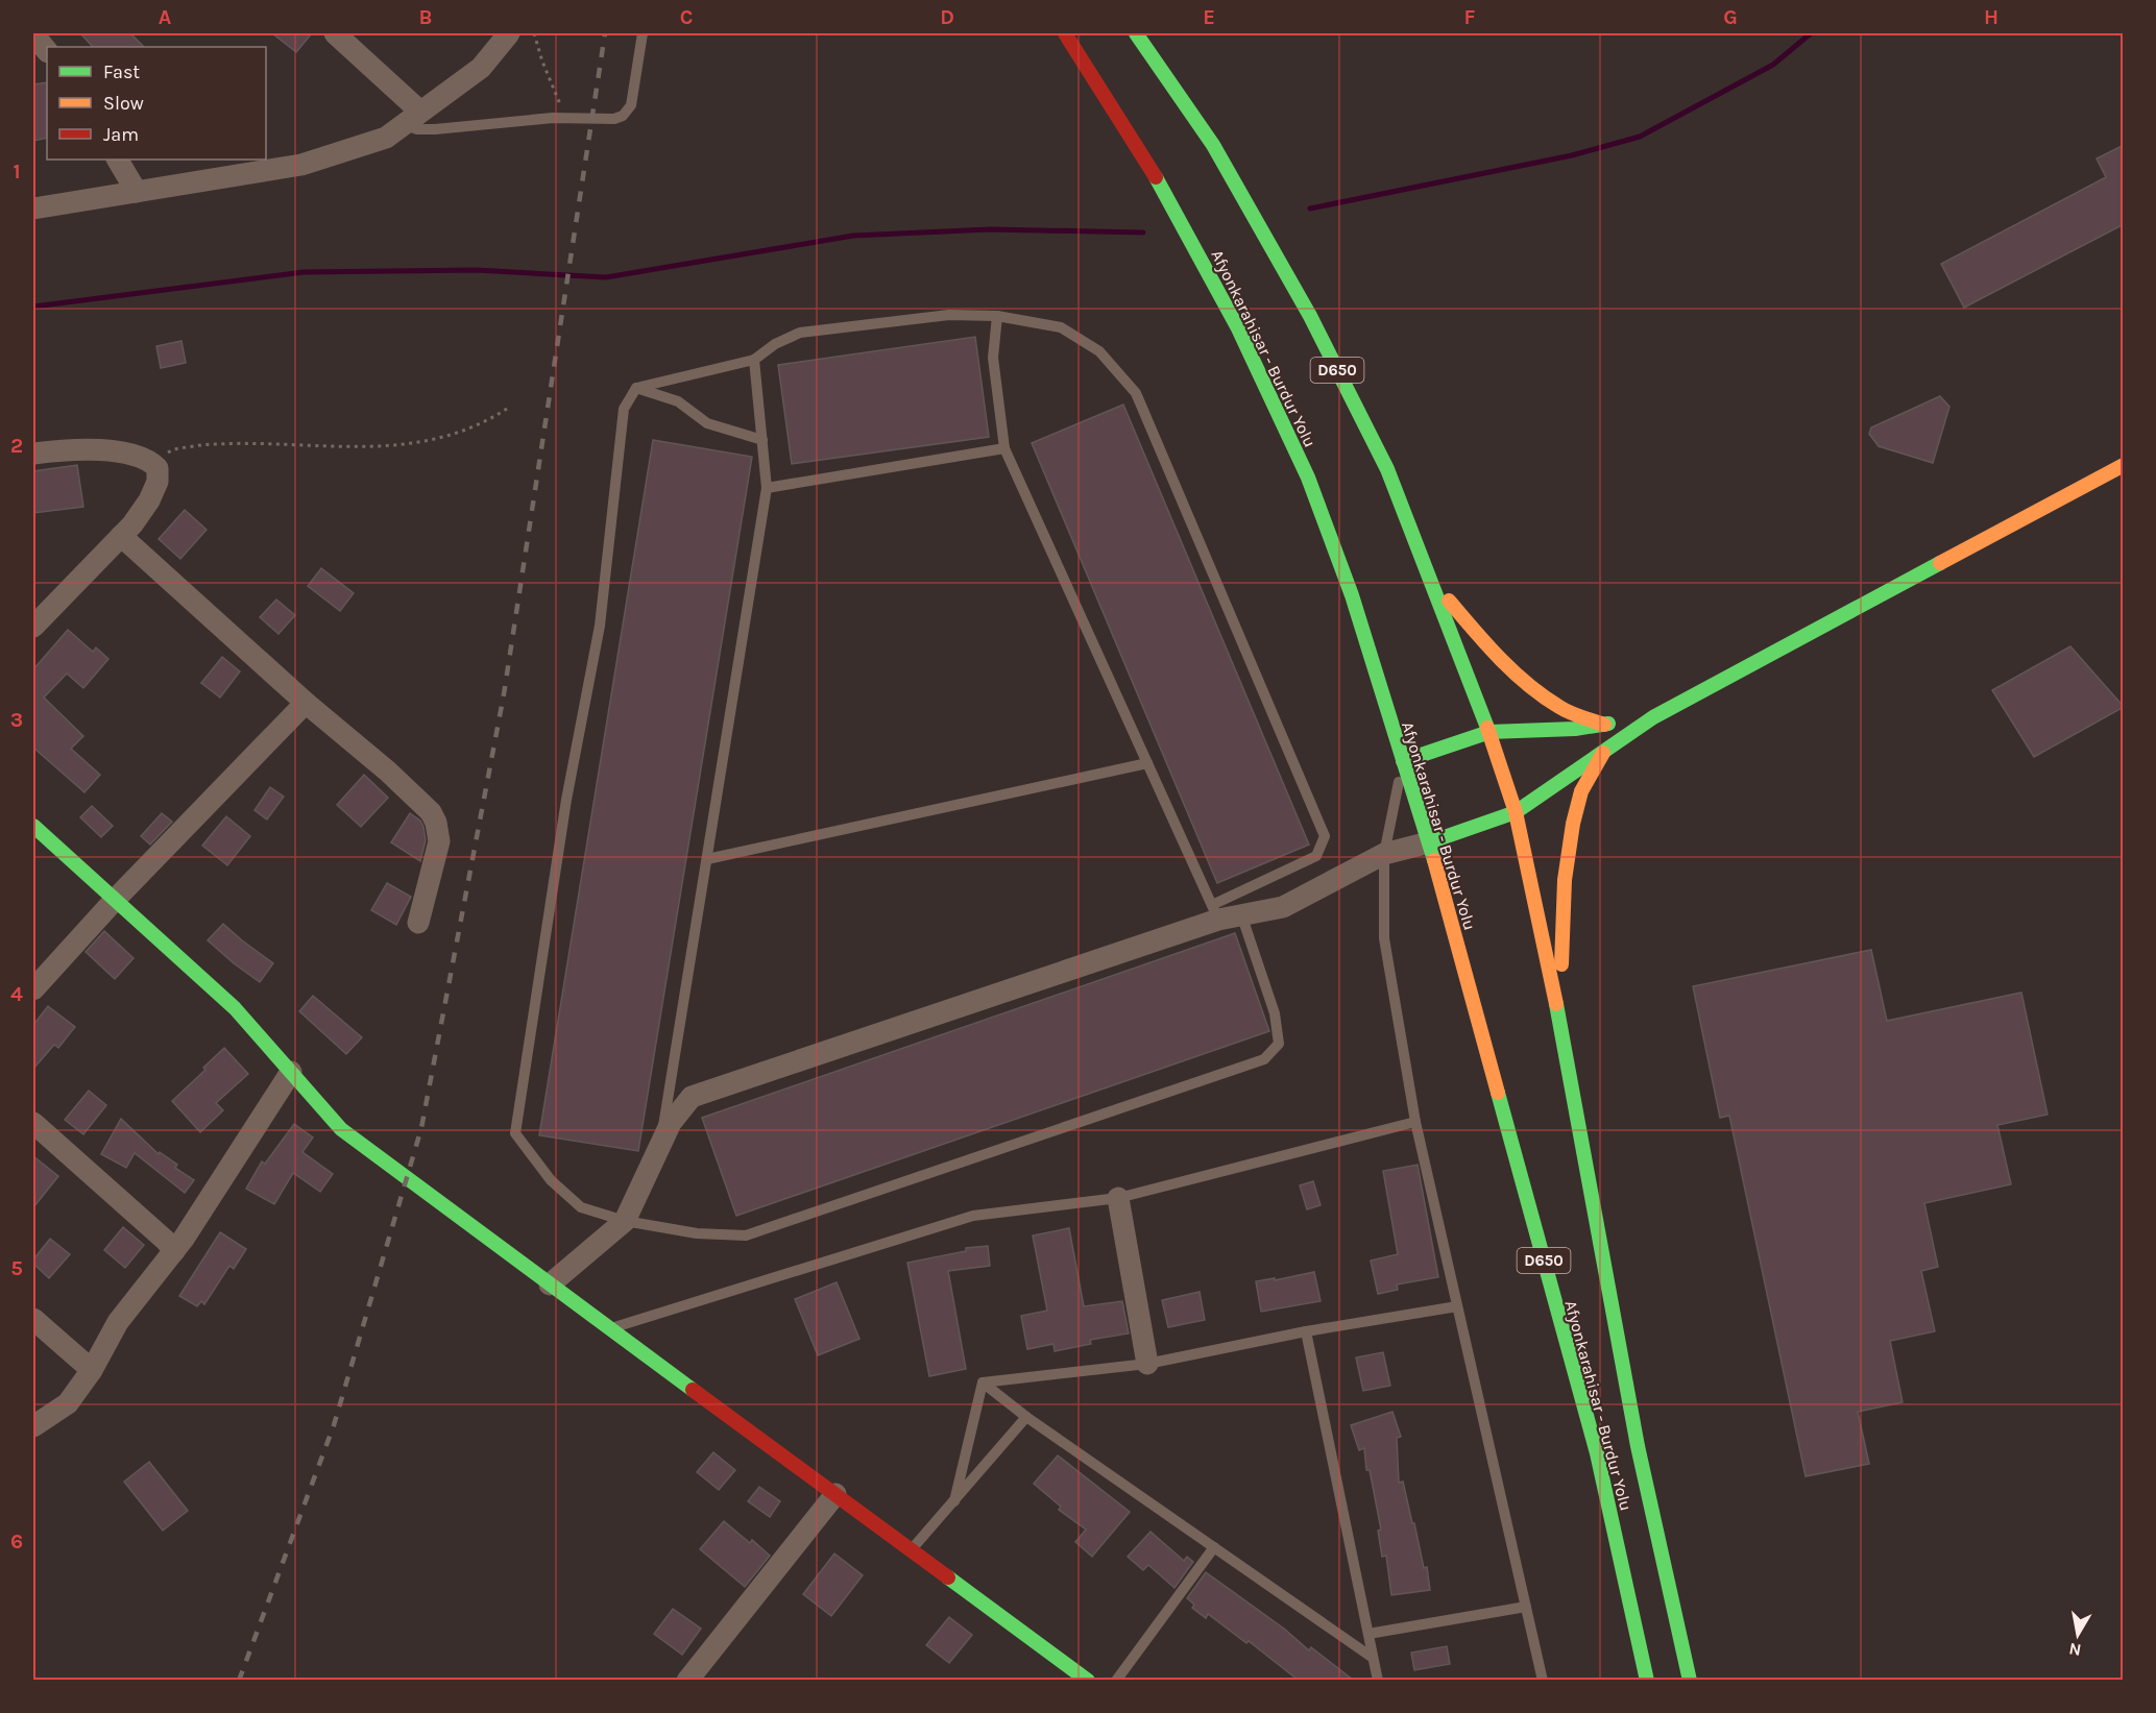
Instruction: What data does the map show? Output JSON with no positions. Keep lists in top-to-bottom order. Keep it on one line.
{"streets":{"main road":["Afyonkarahisar - Burdur Yolu","D650"]},"legend":["Fast","Slow","Jam"],"north":"bottom","grid":{"columns":["A","B","C","D","E","F","G","H"],"rows":["1","2","3","4","5","6"]}}
